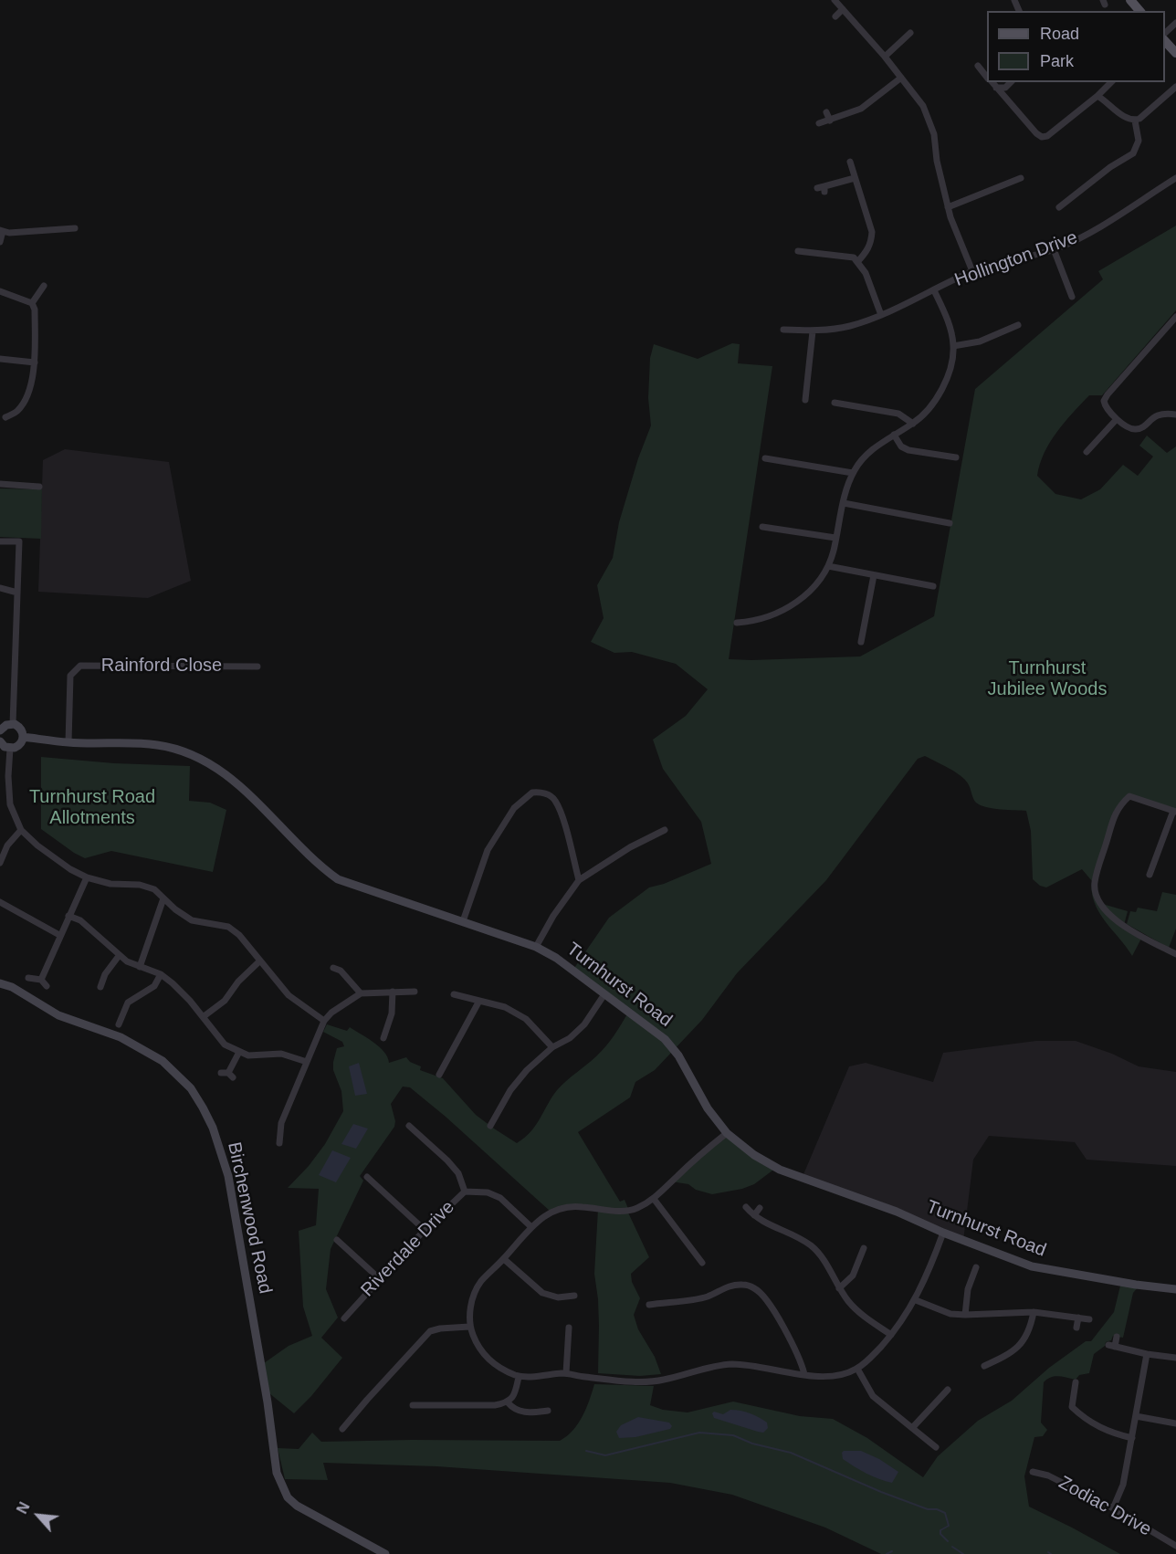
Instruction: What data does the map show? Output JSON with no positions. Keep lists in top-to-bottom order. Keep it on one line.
{"streets":{"street":["Hollington Drive","Rainford Close","Turnhurst Road","Birchenwood Road","Riverdale Drive","Zodiac Drive"]},"crossings":[["Rainford Close","Turnhurst Road"]],"parks":["Turnhurst Jubilee Woods","Turnhurst Road Allotments"],"legend":["Road","Park"],"north":"top left"}
